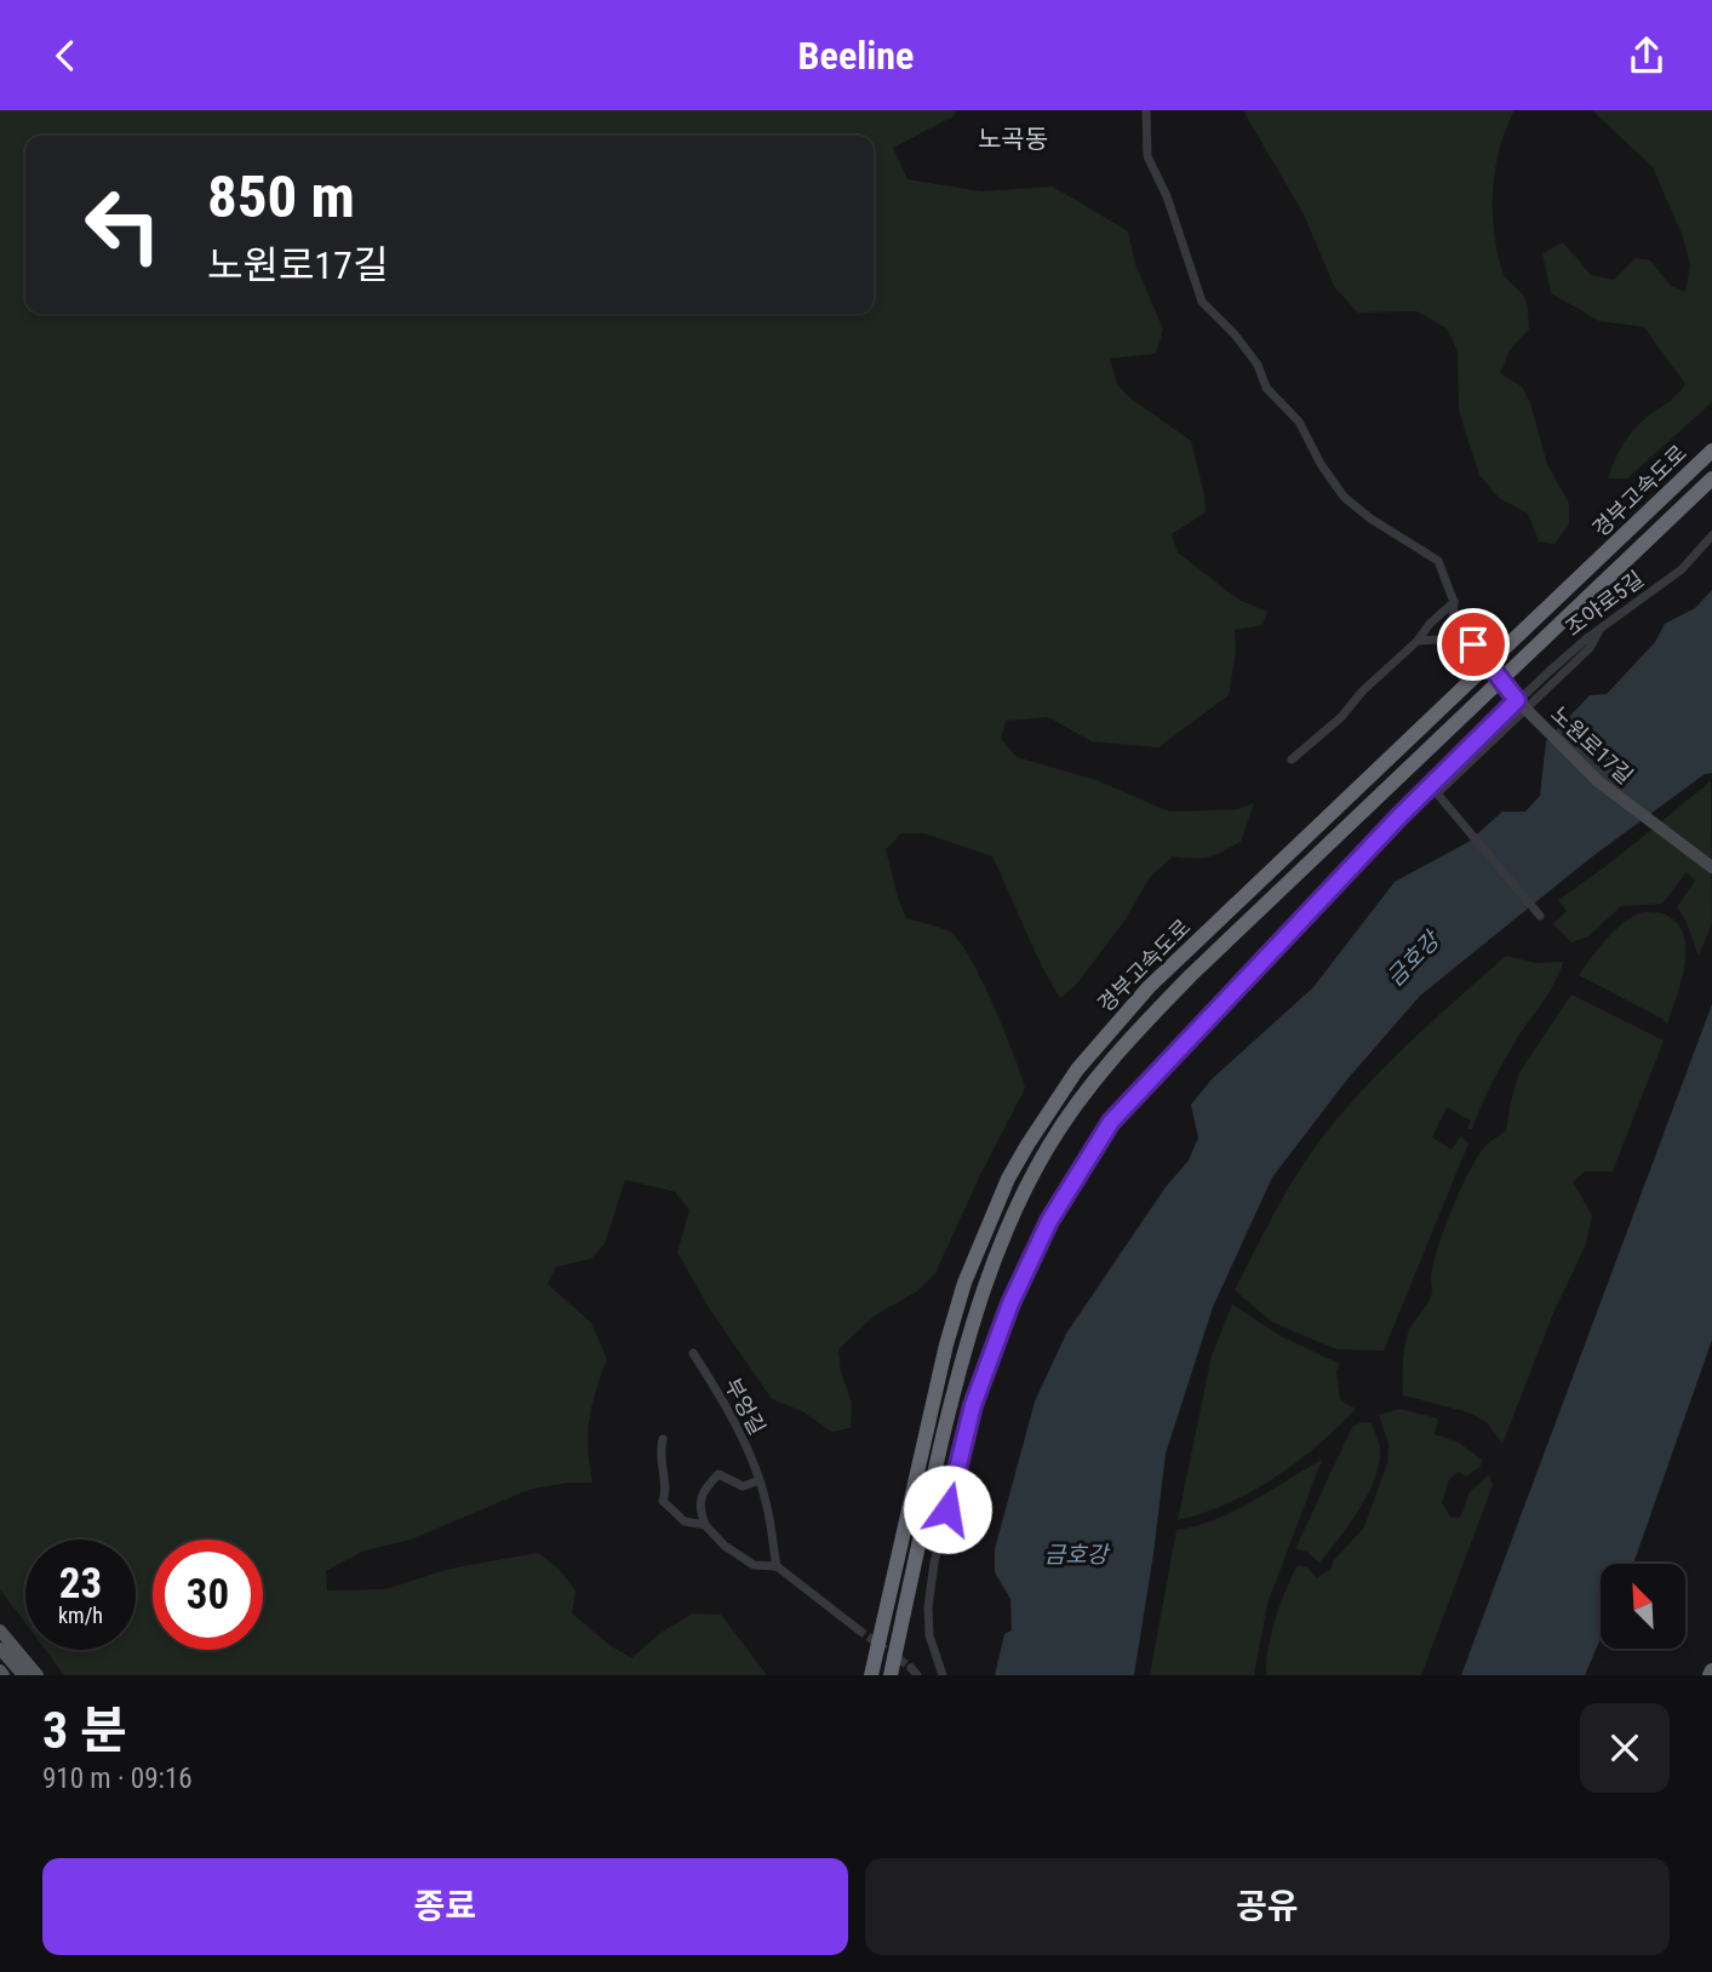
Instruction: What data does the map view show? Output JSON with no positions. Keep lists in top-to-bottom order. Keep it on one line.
{"streets":{"highway":["경부고속도로"],"main road":["노원로17길"],"street":["조야로5길","부엉길"]},"crossings":[["조야로5길","노원로17길"]],"districts":["노곡동"],"water":["금호강"],"north":"top left","page":{"header":"Beeline","turn":["850 m","노원로17길"],"speed":"23 km/h","limit":"30","heading":["3 분","910 m · 09:16"],"buttons":["종료","공유"]}}
